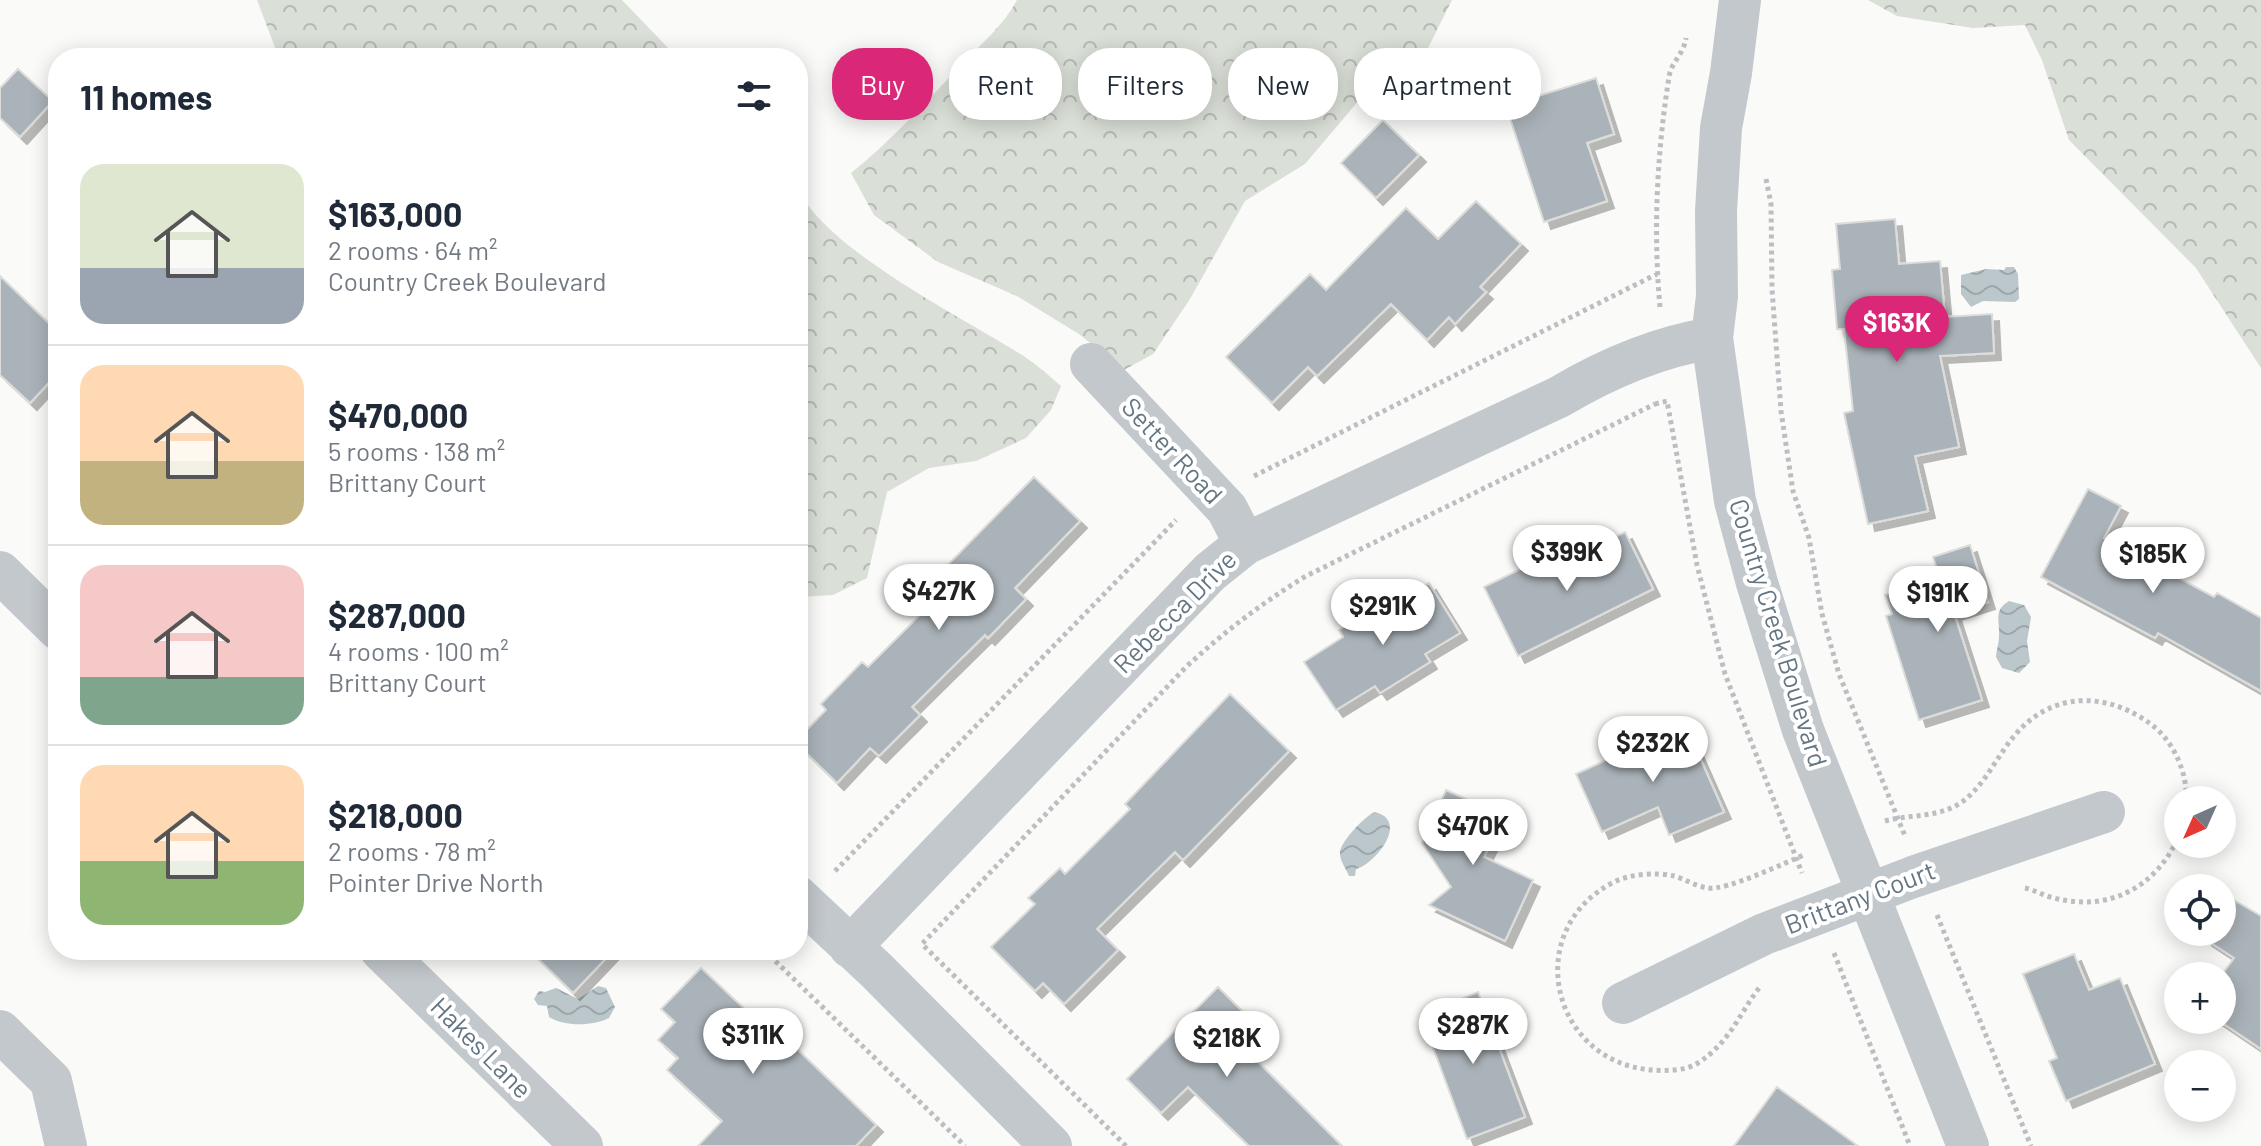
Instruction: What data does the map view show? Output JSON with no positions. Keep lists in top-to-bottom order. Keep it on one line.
{"streets":{"street":["Setter Road","Rebecca Drive","Country Creek Boulevard","Brittany Court","Hakes Lane"]},"crossings":[["Setter Road","Rebecca Drive"],["Rebecca Drive","Country Creek Boulevard"],["Country Creek Boulevard","Brittany Court"]],"north":"bottom left","page":{"chip":["Buy","Rent","Filters","New","Apartment"],"heading":"11 homes","list":[{"name":"$163,000","note":"2 rooms · 64 m² · Country Creek Boulevard"},{"name":"$470,000","note":"5 rooms · 138 m² · Brittany Court"},{"name":"$287,000","note":"4 rooms · 100 m² · Brittany Court"},{"name":"$218,000","note":"2 rooms · 78 m² · Pointer Drive North"}],"price":["$163K","$399K","$185K","$427K","$191K","$291K","$232K","$470K","$287K","$311K","$218K"],"map_buttons":["+","−"]}}
